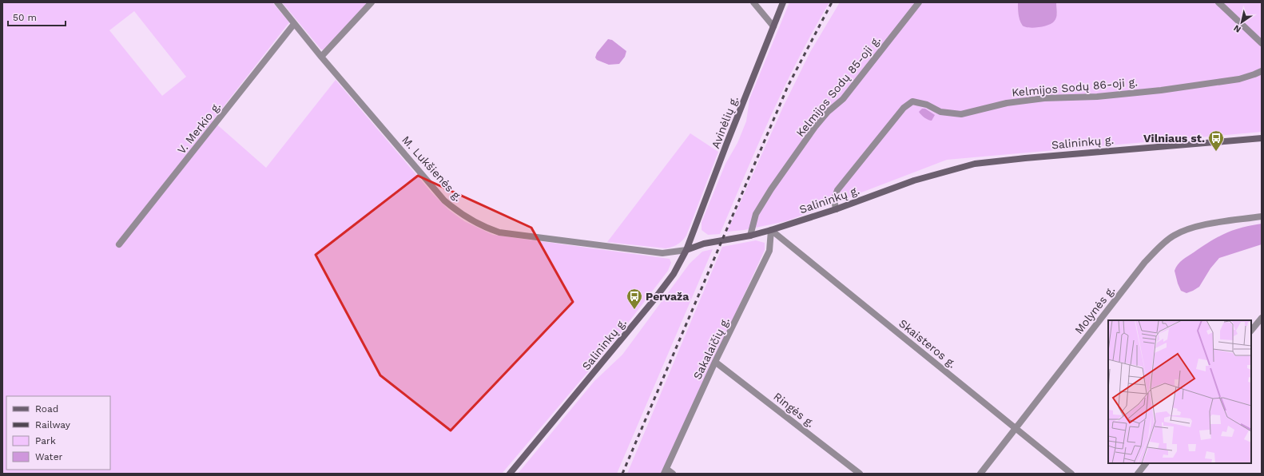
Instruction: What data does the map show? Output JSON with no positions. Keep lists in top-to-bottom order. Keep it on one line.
{"streets":{"main road":["Avinėlių g.","Salininkų g."],"street":["Kelmijos Sodų 85-oji g.","Kelmijos Sodų 86-oji g.","V. Merkio g.","M. Lukšienės g.","Molynės g.","Skaisteros g.","Sakalaičių g.","Ringės g."]},"crossings":[["Kelmijos Sodų 85-oji g.","Salininkų g."],["Kelmijos Sodų 86-oji g.","Salininkų g."],["Avinėlių g.","Salininkų g."],["Avinėlių g.","M. Lukšienės g."],["V. Merkio g.","M. Lukšienės g."],["Salininkų g.","M. Lukšienės g."],["Salininkų g.","Skaisteros g."],["Salininkų g.","Sakalaičių g."],["Molynės g.","Skaisteros g."],["Skaisteros g.","Sakalaičių g."],["Sakalaičių g.","Ringės g."]],"places":{"bus stop":["Vilniaus st.","Pervaža"]},"legend":["Road","Railway","Park","Water"],"scale_bar":"50 m","north":"bottom left"}
